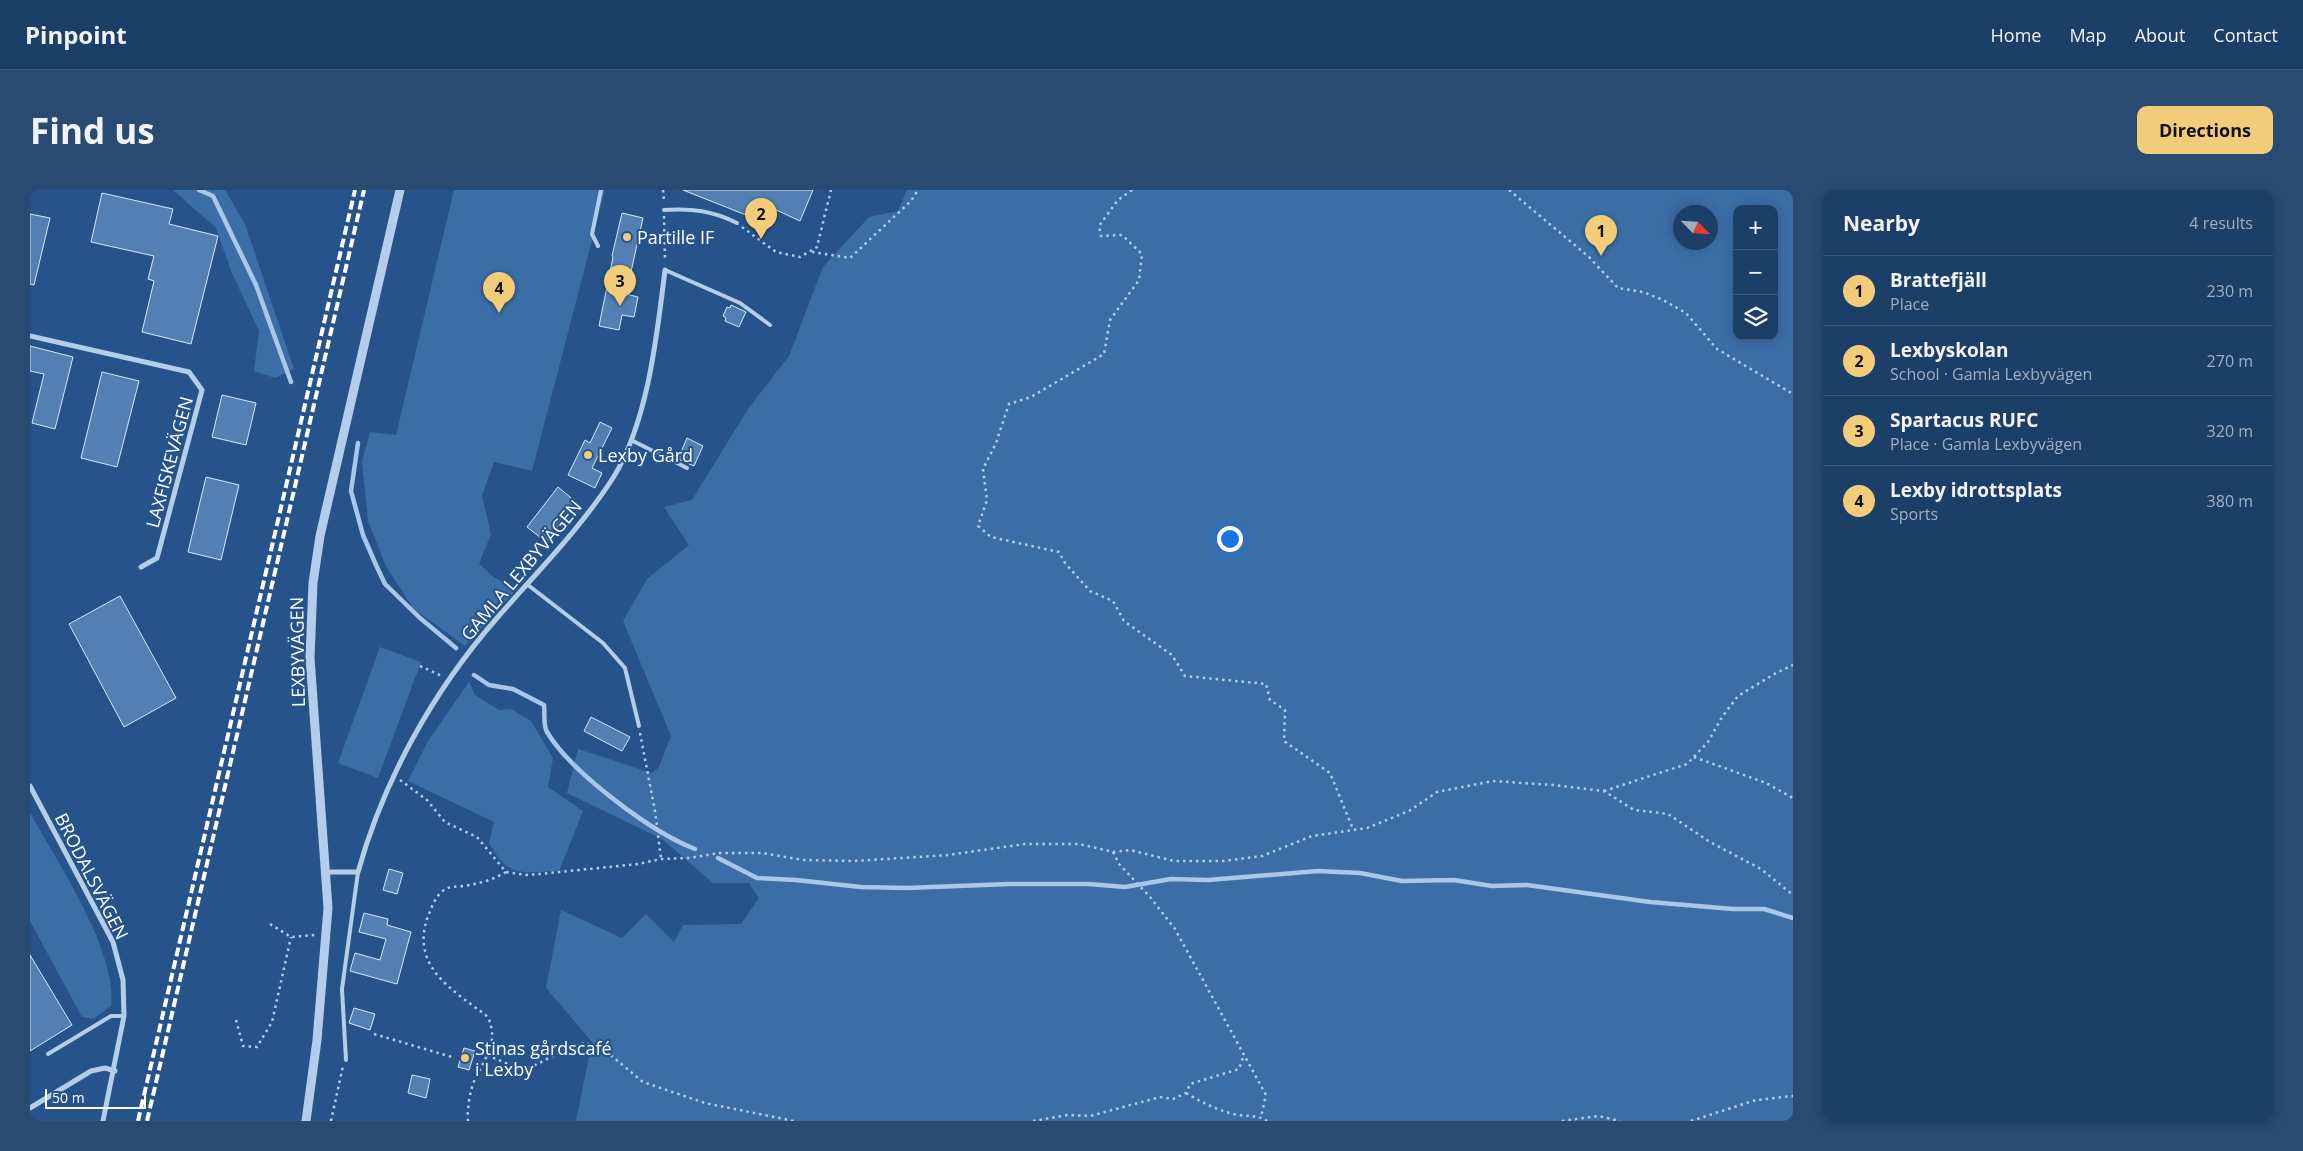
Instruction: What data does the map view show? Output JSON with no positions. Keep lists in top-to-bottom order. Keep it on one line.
{"streets":{"street":["LAXFISKEVÄGEN","GAMLA LEXBYVÄGEN","LEXBYVÄGEN","BRODALSVÄGEN"]},"places":["Partille IF","Lexby Gård","Stinas gårdscafé i Lexby"],"scale_bar":"50 m","north":"bottom right","page":{"header":"Pinpoint","nav":["Home","Map","About","Contact"],"buttons":"Directions","title":"Find us","heading":["Nearby","4 results"],"pins":["2","1","3","4"],"map_buttons":["+","−"],"list":[{"mark":"1","name":"Brattefjäll","note":"Place","value":"230 m"},{"mark":"2","name":"Lexbyskolan","note":"School · Gamla Lexbyvägen","value":"270 m"},{"mark":"3","name":"Spartacus RUFC","note":"Place · Gamla Lexbyvägen","value":"320 m"},{"mark":"4","name":"Lexby idrottsplats","note":"Sports","value":"380 m"}],"scale":"50 m"}}
